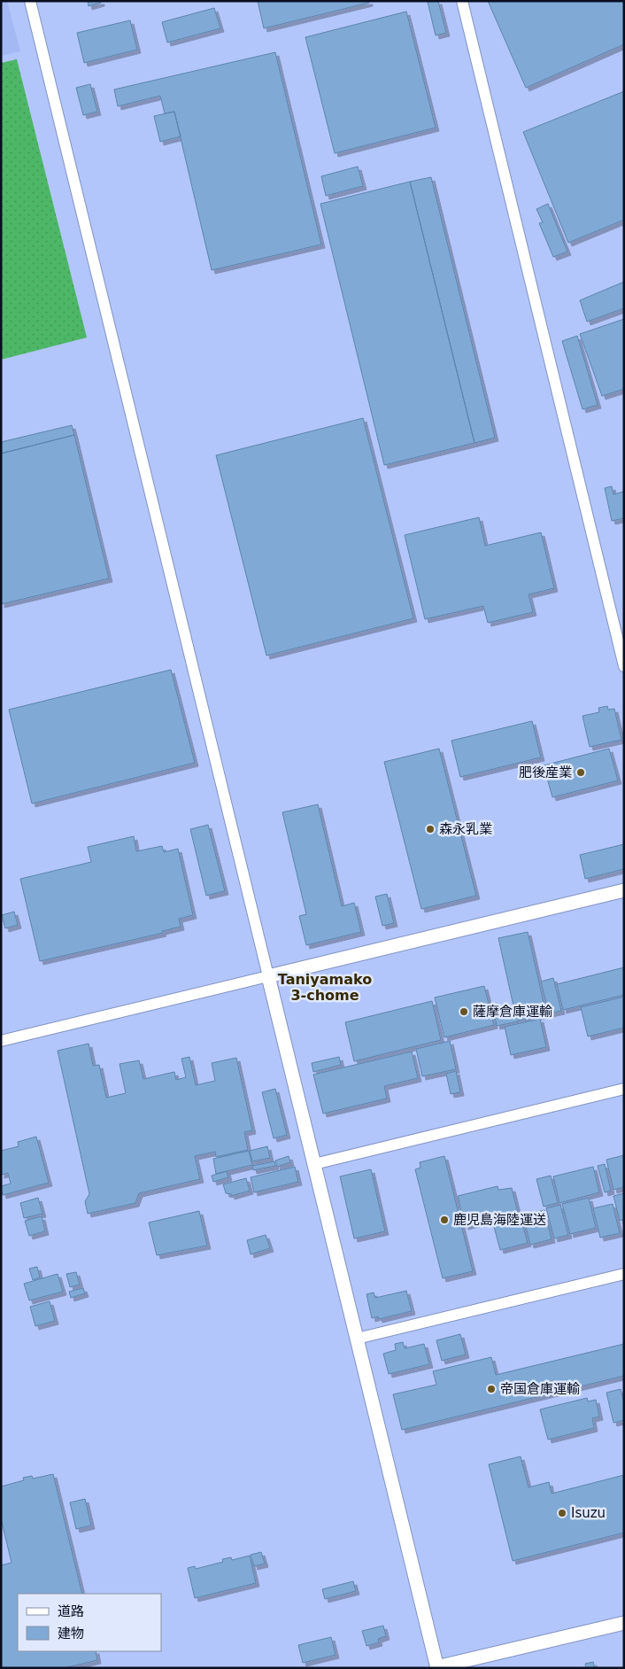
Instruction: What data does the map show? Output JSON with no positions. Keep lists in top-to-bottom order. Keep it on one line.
{"districts":["Taniyamako 3-chome"],"places":["肥後産業","森永乳業","薩摩倉庫運輸","鹿児島海陸運送","帝国倉庫運輸","Isuzu"],"legend":["道路","建物"]}
